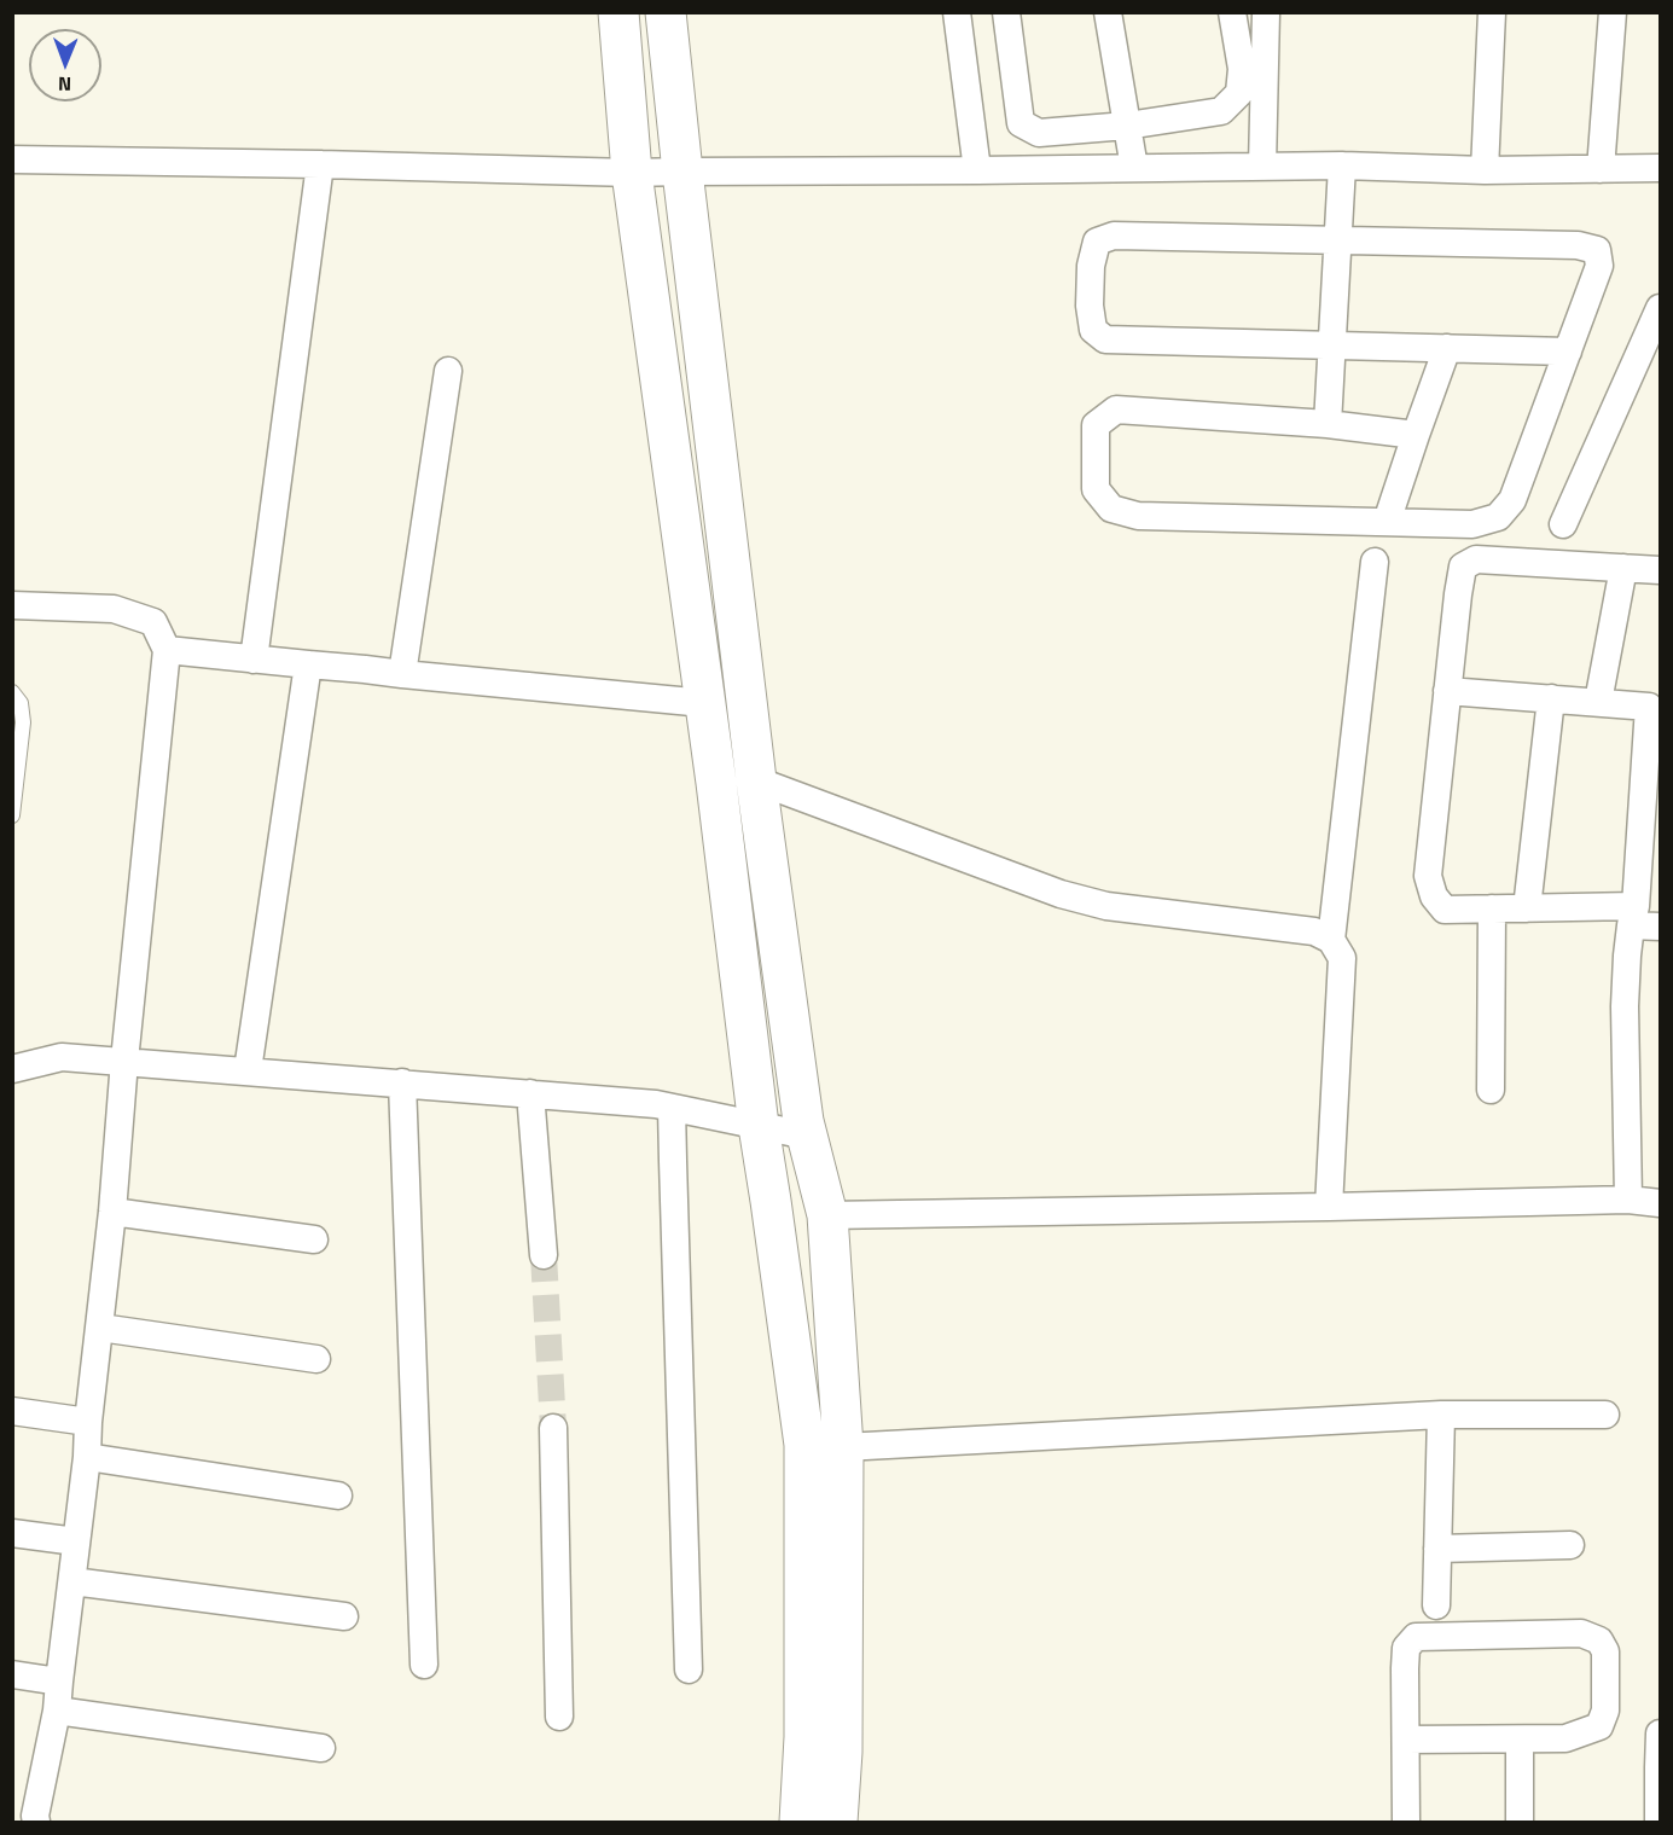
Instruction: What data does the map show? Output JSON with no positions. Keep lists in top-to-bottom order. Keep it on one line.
{"north":"bottom"}
